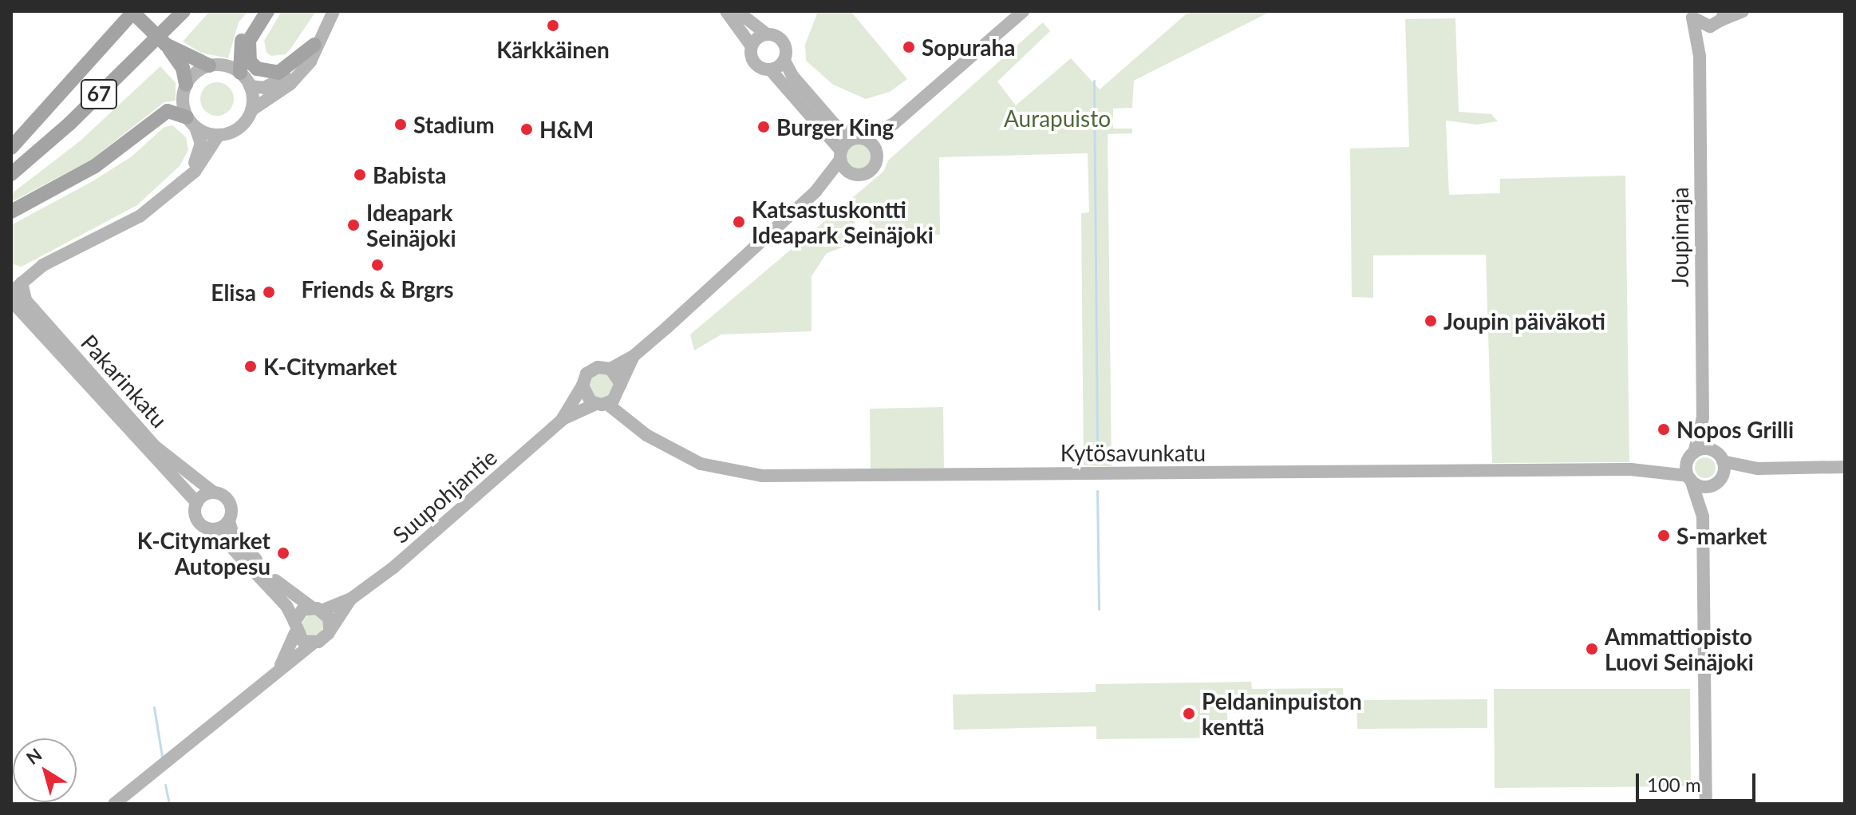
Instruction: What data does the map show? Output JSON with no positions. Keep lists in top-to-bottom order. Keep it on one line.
{"streets":{"main road":["67"],"street":["Joupinraja","Pakarinkatu","Kytösavunkatu","Suupohjantie"]},"crossings":[["Joupinraja","Kytösavunkatu"],["Kytösavunkatu","Suupohjantie"]],"parks":["Aurapuisto"],"places":["Kärkkäinen","Sopuraha","Stadium","Burger King","H&M","Babista","Katsastuskontti Ideapark Seinäjoki","Ideapark Seinäjoki","Friends & Brgrs","Elisa","Joupin päiväkoti","K-Citymarket","Nopos Grilli","S-market","K-Citymarket Autopesu","Ammattiopisto Luovi Seinäjoki","Peldaninpuiston kenttä"],"scale_bar":"100 m","north":"top left"}
